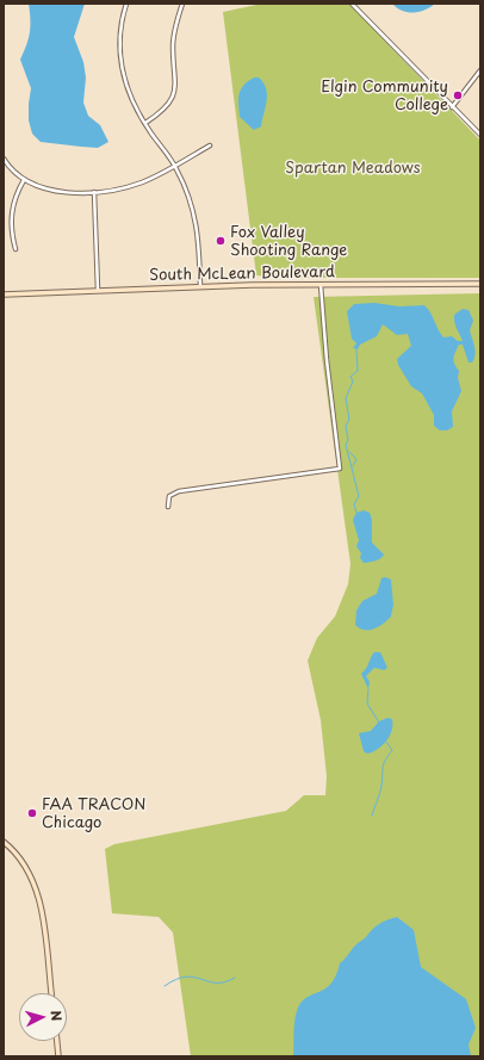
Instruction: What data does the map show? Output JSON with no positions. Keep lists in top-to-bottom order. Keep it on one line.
{"streets":{"main road":["South McLean Boulevard"]},"parks":["Spartan Meadows"],"places":["Elgin Community College","Fox Valley Shooting Range","FAA TRACON Chicago"],"north":"right"}
